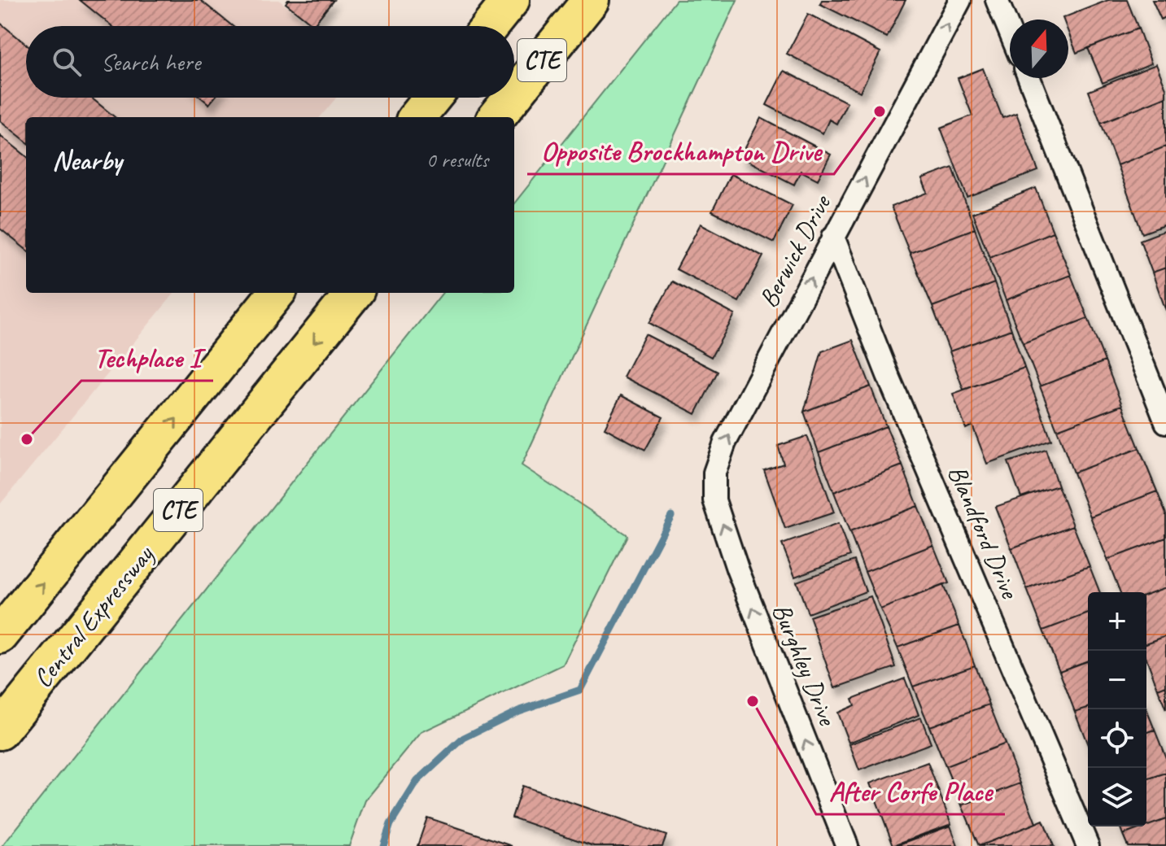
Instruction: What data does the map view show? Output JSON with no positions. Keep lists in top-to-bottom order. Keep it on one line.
{"streets":{"highway":["CTE","Central Expressway"],"street":["Berwick Drive","Blandford Drive","Burghley Drive"]},"crossings":[["Berwick Drive","Blandford Drive"],["Berwick Drive","Burghley Drive"]],"one_way":["Berwick Drive","Burghley Drive"],"places":["Opposite Brockhampton Drive","Techplace I","After Corfe Place"],"north":"top","page":{"search":"Search here","heading":["Nearby","0 results"],"map_buttons":["+","−"]}}
